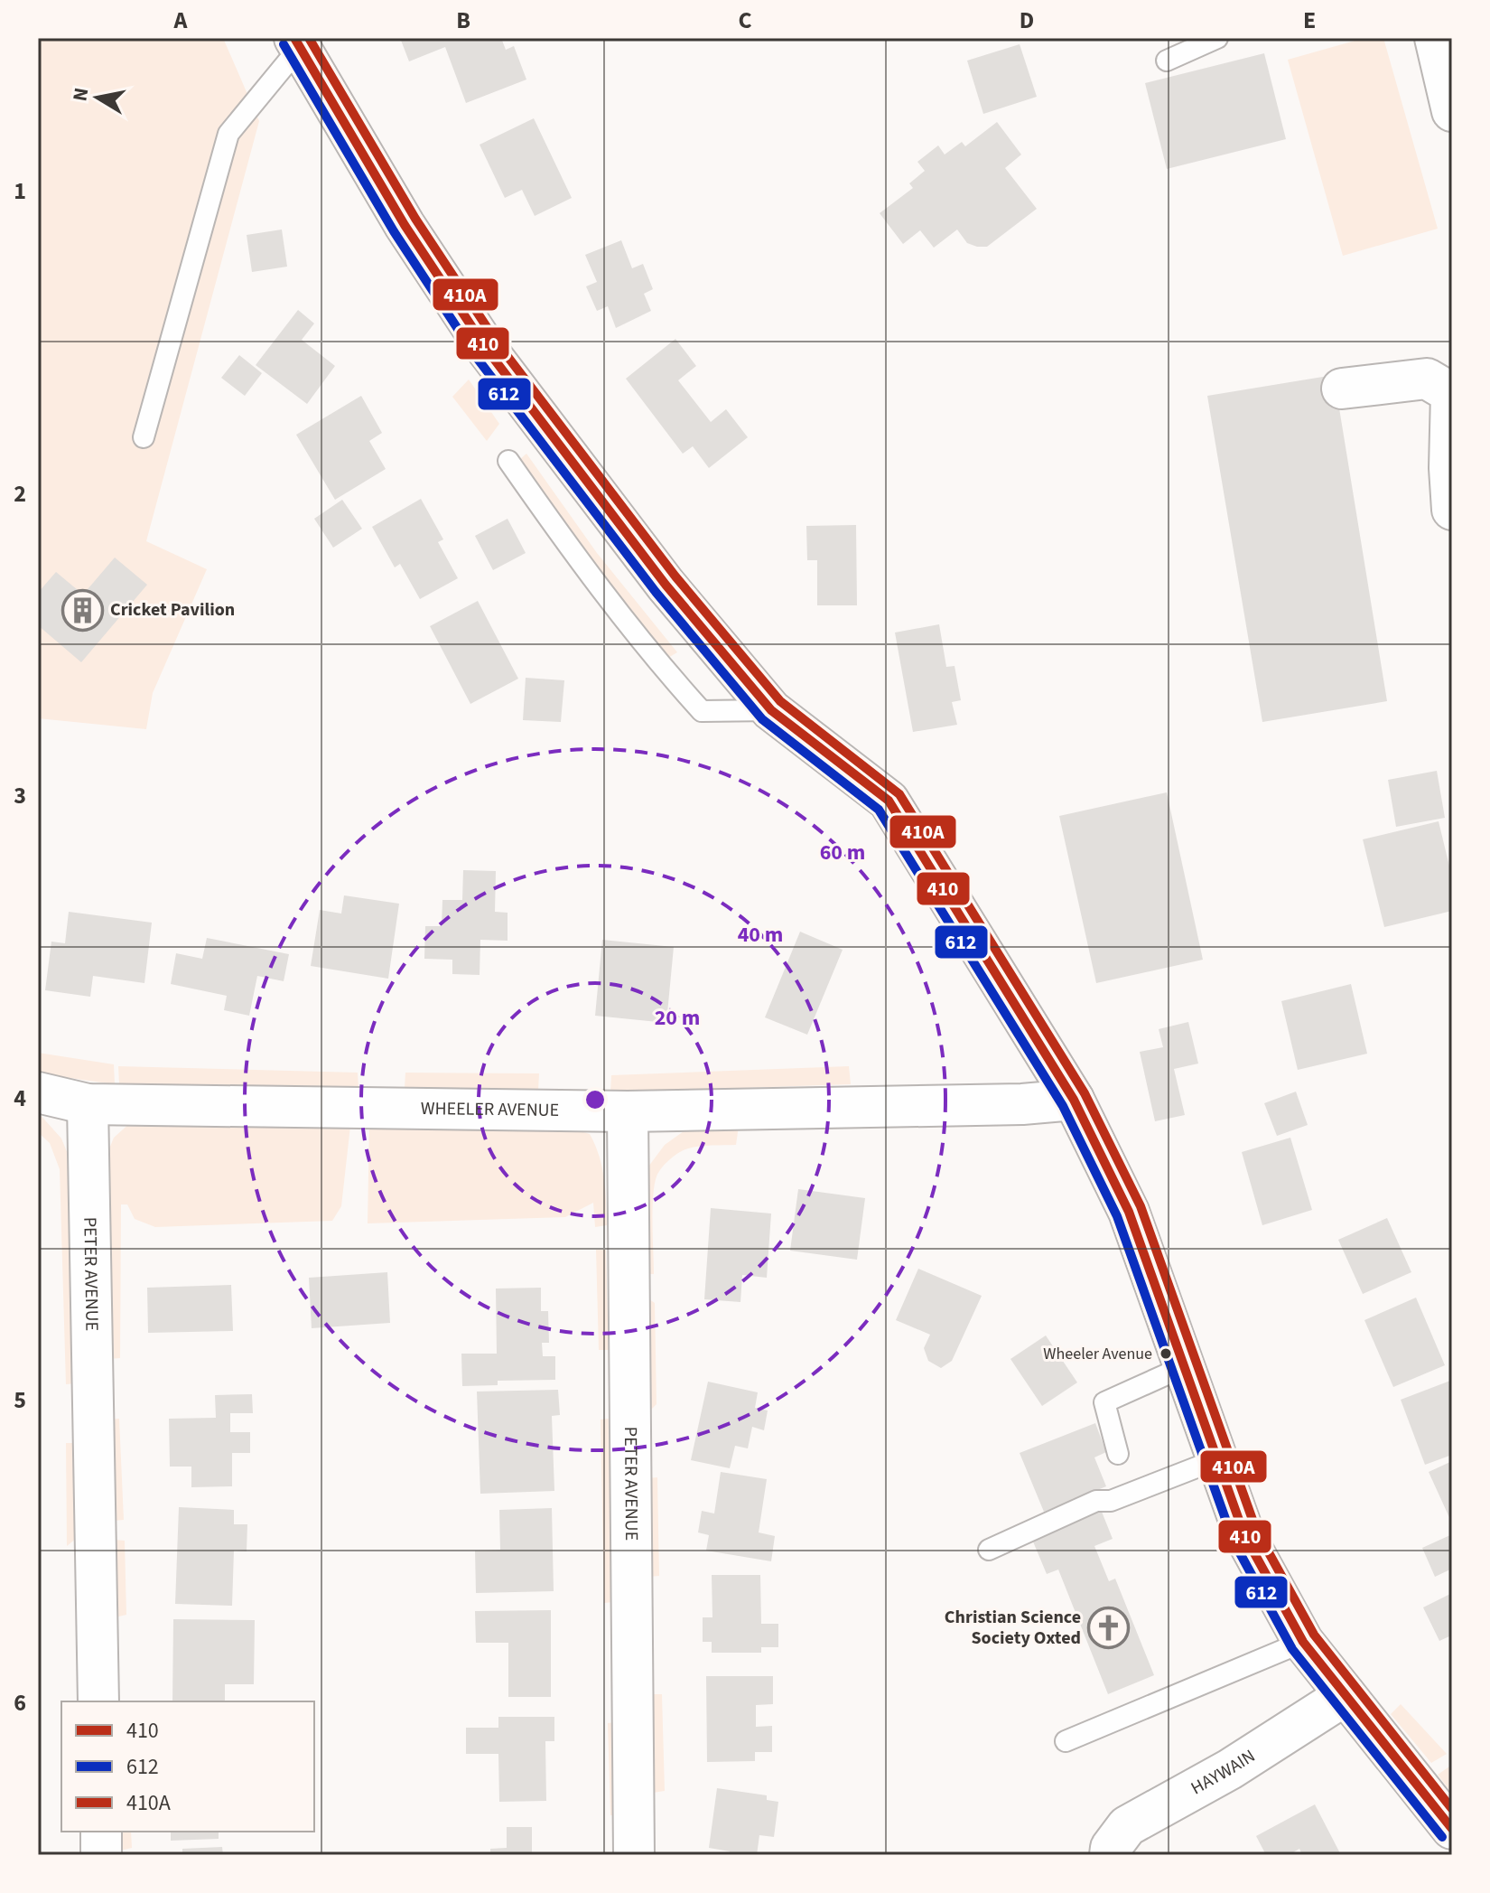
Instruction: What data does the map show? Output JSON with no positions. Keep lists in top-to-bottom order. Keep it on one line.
{"streets":{"street":["WHEELER AVENUE","PETER AVENUE","HAYWAIN"]},"crossings":[["WHEELER AVENUE","PETER AVENUE"]],"places":{"building":["Cricket Pavilion"],"other":["Wheeler Avenue"],"church":["Christian Science Society Oxted"]},"lines":["transit line 410","transit line 410A","transit line 612"],"legend":["410","612","410A"],"north":"left","grid":{"columns":["A","B","C","D","E"],"rows":["1","2","3","4","5","6"]},"rings":["60 m","40 m","20 m"]}
